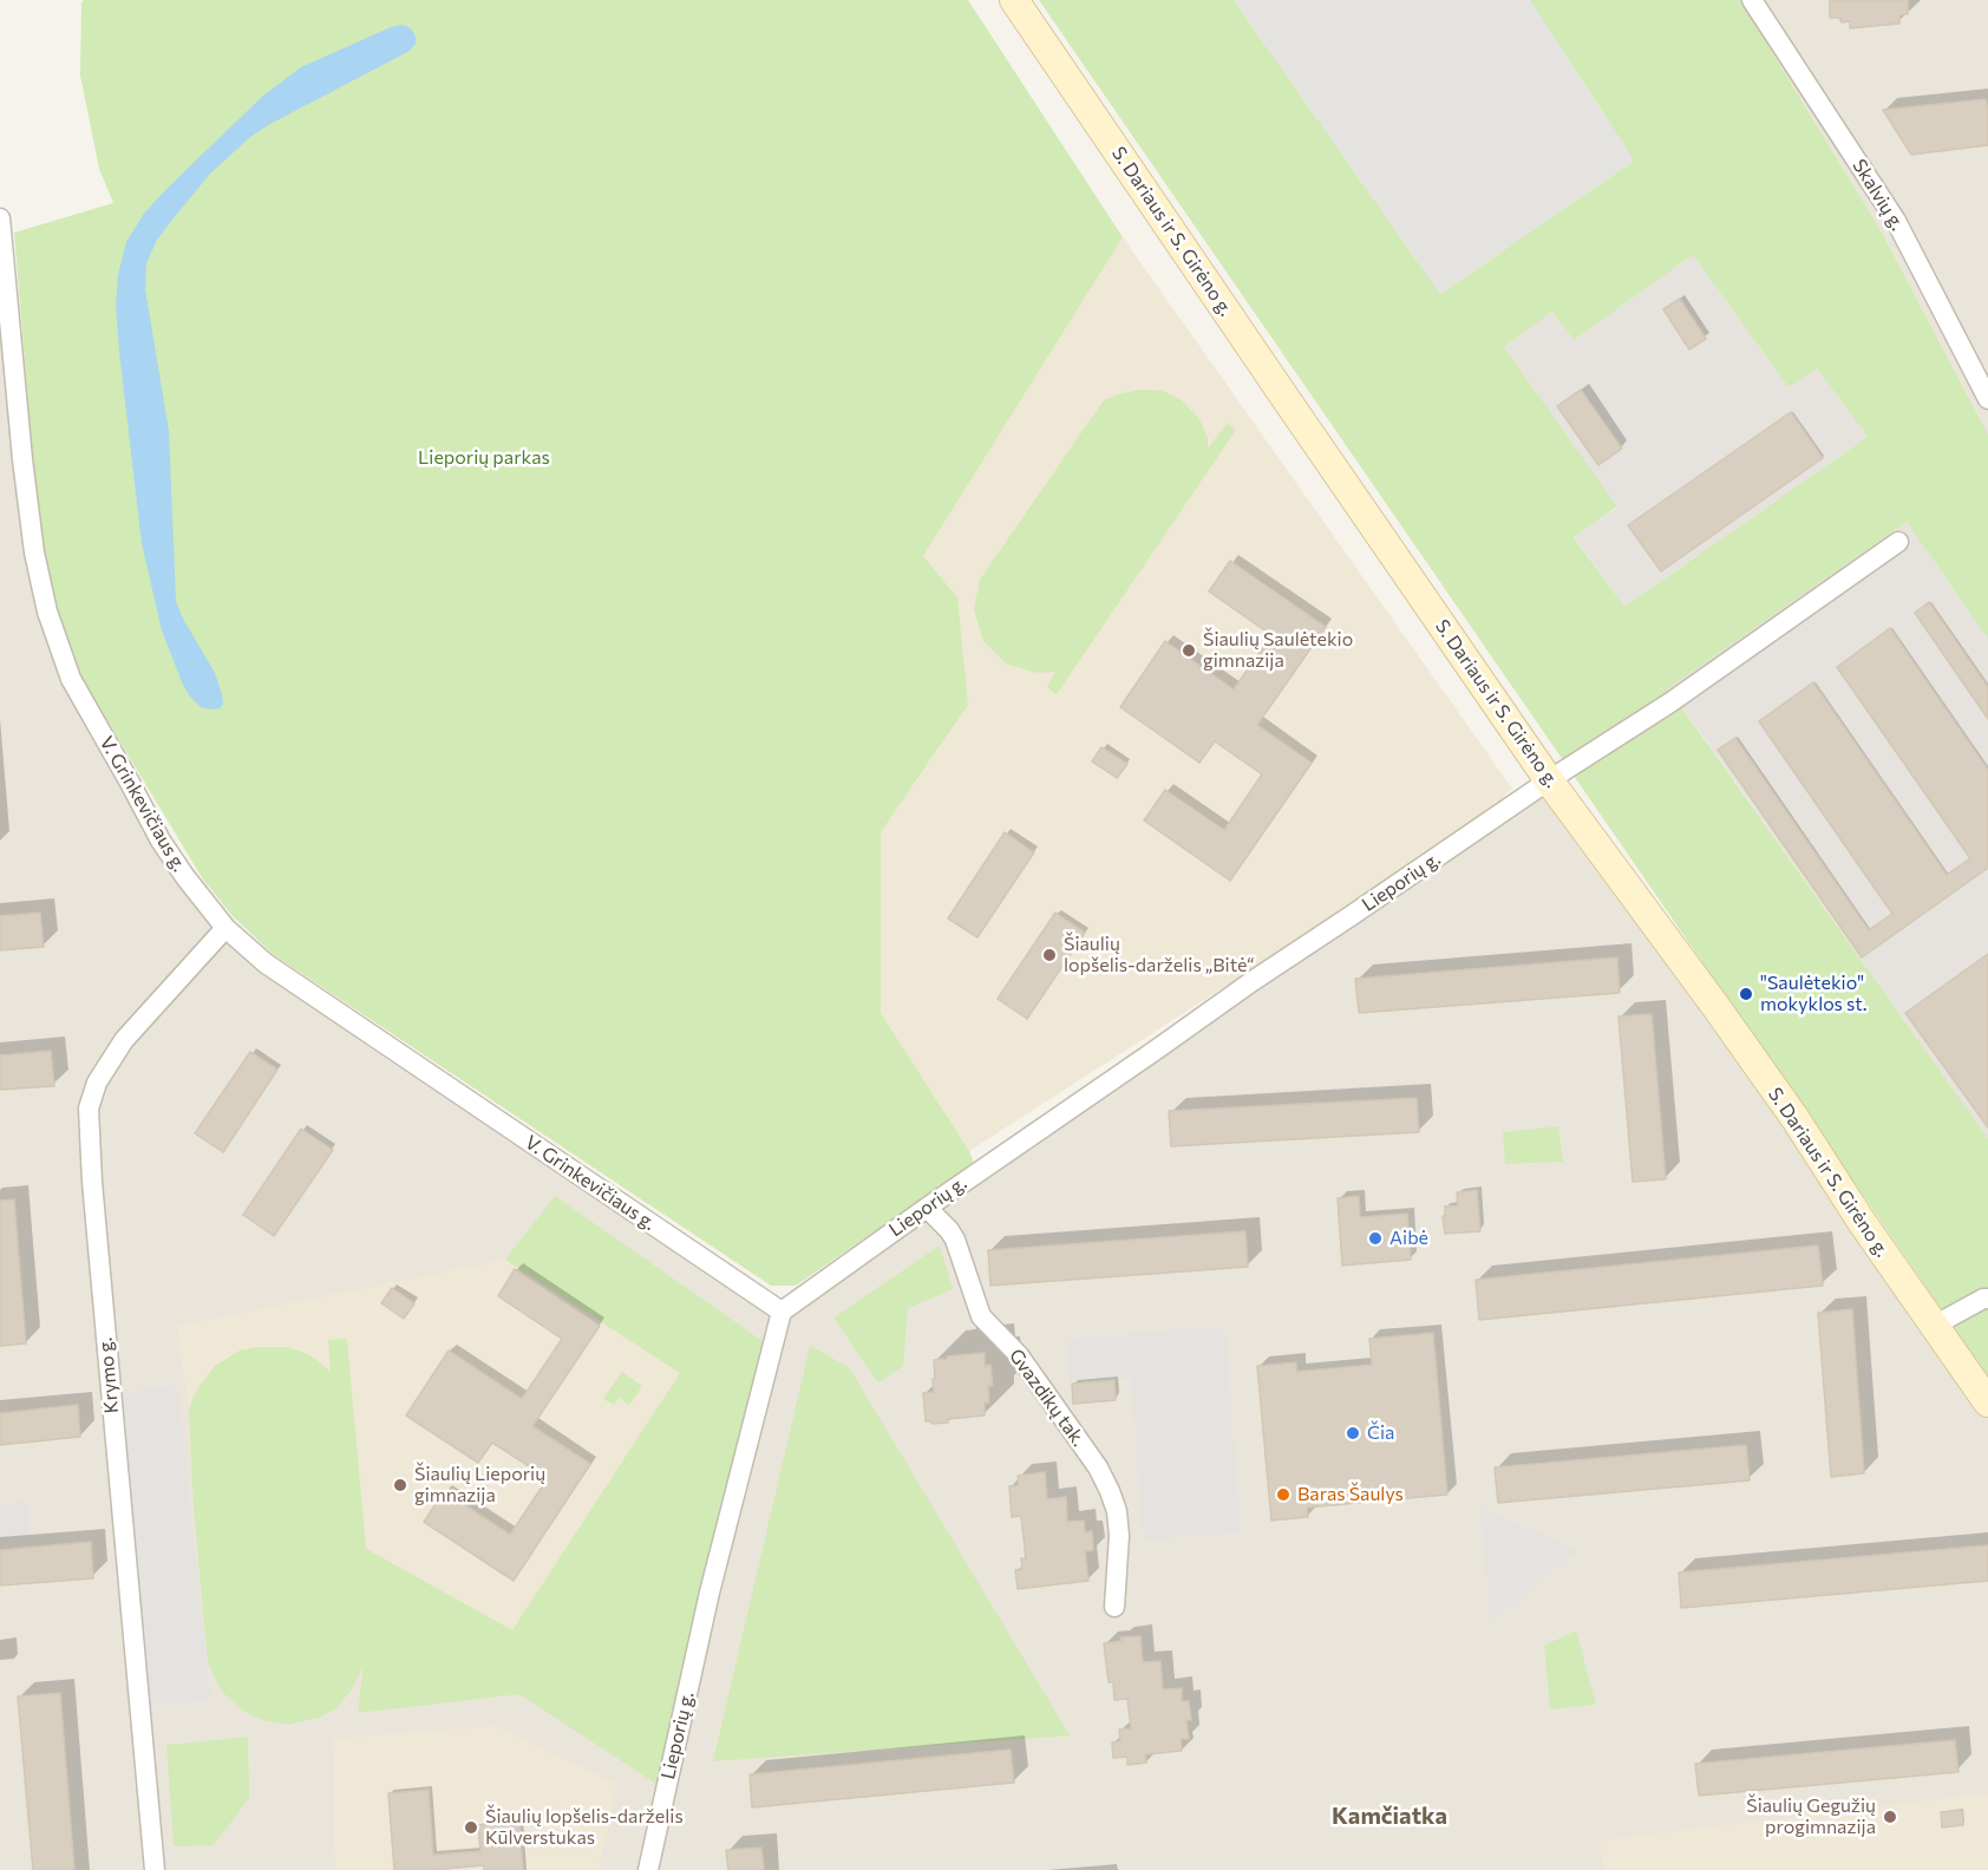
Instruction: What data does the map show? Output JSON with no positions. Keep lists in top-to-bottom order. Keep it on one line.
{"streets":{"street":["Skalvių g.","S. Dariaus ir S. Girėno g.","V. Grinkevičiaus g.","Lieporių g.","Krymo g.","Gvazdikų tak."]},"crossings":[["S. Dariaus ir S. Girėno g.","Lieporių g."],["V. Grinkevičiaus g.","Lieporių g."],["V. Grinkevičiaus g.","Krymo g."],["Lieporių g.","Gvazdikų tak."]],"districts":["Kamčiatka"],"parks":["Lieporių parkas"],"places":["Šiaulių Saulėtekio gimnazija","Šiaulių lopšelis-darželis „Bitė“","\"Saulėtekio\" mokyklos st.","Aibė","Čia","Šiaulių Lieporių gimnazija","Baras Šaulys","Šiaulių Gegužių progimnazija","Šiaulių lopšelis-darželis Kūlverstukas"]}
